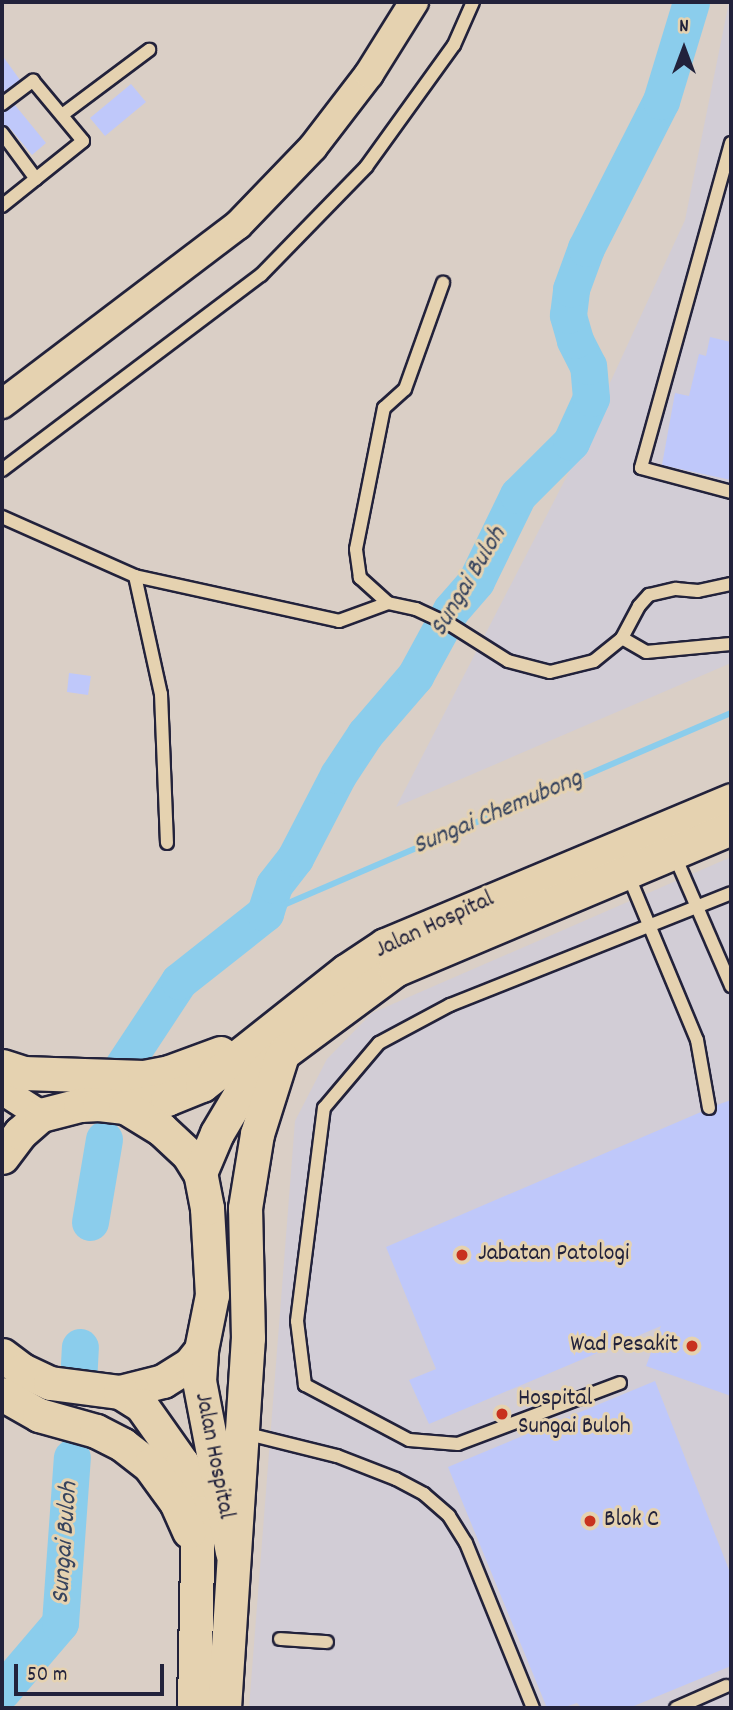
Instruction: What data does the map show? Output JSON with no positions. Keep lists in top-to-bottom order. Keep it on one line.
{"streets":{"main road":["Jalan Hospital"]},"water":["Sungai Buloh","Sungai Chemubong"],"places":["Jabatan Patologi","Wad Pesakit","Hospital Sungai Buloh","Blok C"],"scale_bar":"50 m","north":"top"}
